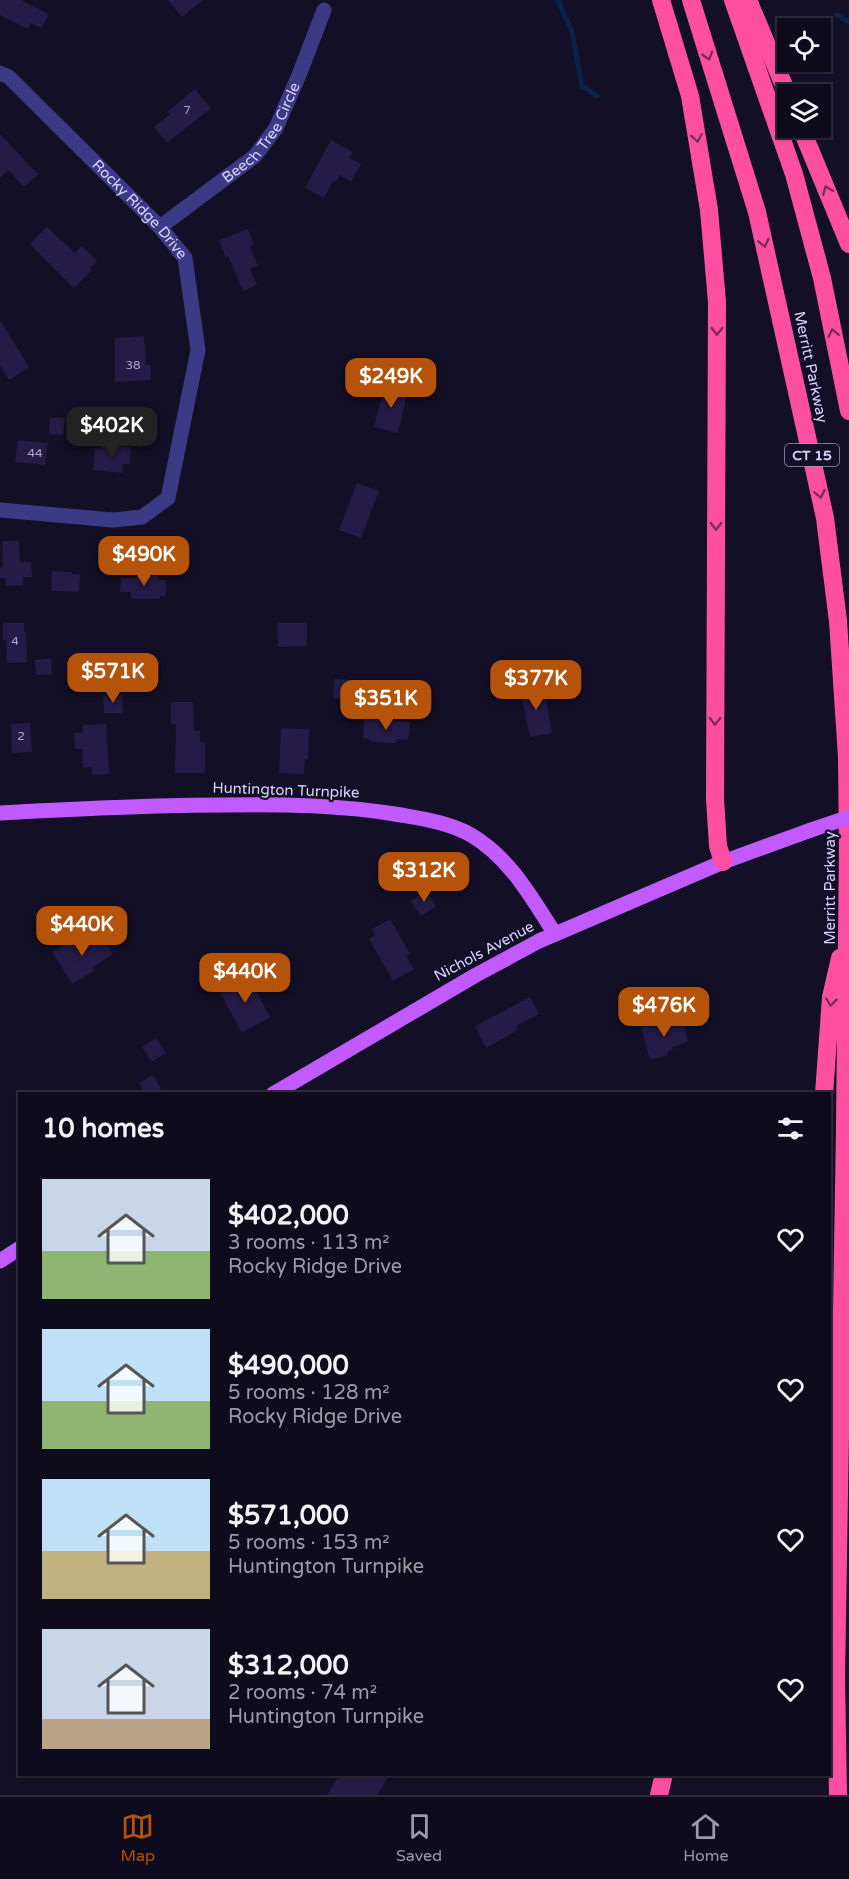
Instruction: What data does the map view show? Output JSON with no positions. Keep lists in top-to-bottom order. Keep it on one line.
{"streets":{"highway":["Merritt Parkway","CT 15"],"main road":["Huntington Turnpike","Nichols Avenue"],"street":["Beech Tree Circle","Rocky Ridge Drive"]},"crossings":[["Beech Tree Circle","Rocky Ridge Drive"],["Huntington Turnpike","Nichols Avenue"]],"house_numbers":["7","38","44","4","2"],"page":{"price":["$249K","$402K","$490K","$571K","$377K","$351K","$312K","$440K","$440K","$476K"],"heading":"10 homes","list":[{"name":"$402,000","note":"3 rooms · 113 m² · Rocky Ridge Drive"},{"name":"$490,000","note":"5 rooms · 128 m² · Rocky Ridge Drive"},{"name":"$571,000","note":"5 rooms · 153 m² · Huntington Turnpike"},{"name":"$312,000","note":"2 rooms · 74 m² · Huntington Turnpike"}],"tabs":["Map","Saved","Home"]}}
